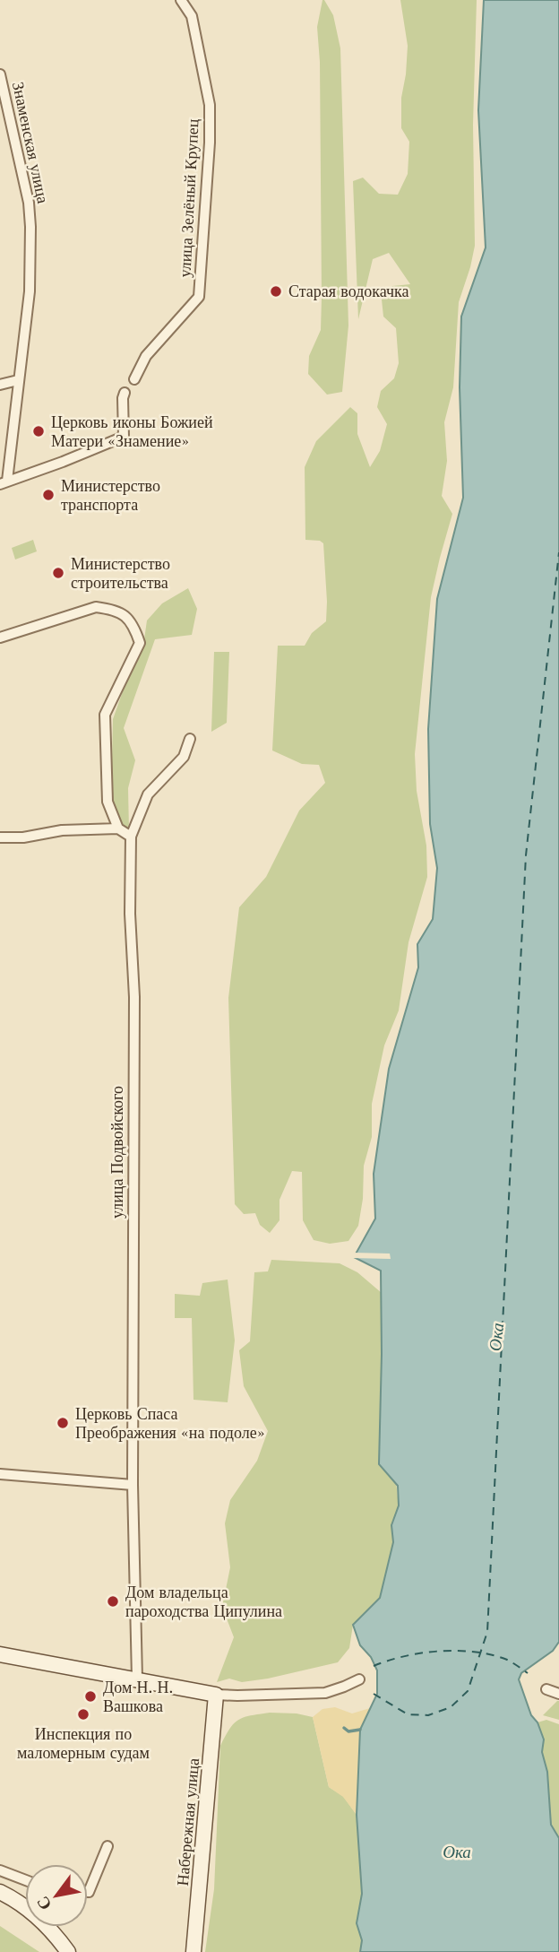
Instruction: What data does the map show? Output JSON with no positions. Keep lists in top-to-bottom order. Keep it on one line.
{"streets":{"street":["Знаменская улица","улица Зелёный Крупец","улица Подвойского","Набережная улица"]},"water":["Ока"],"places":["Старая водокачка","Церковь иконы Божией Матери «Знамение»","Министерство транспорта","Министерство строительства","Церковь Спаса Преображения «на подоле»","Дом владельца пароходства Ципулина","Дом Н. Н. Вашкова","Инспекция по маломерным судам"],"north":"bottom left"}
